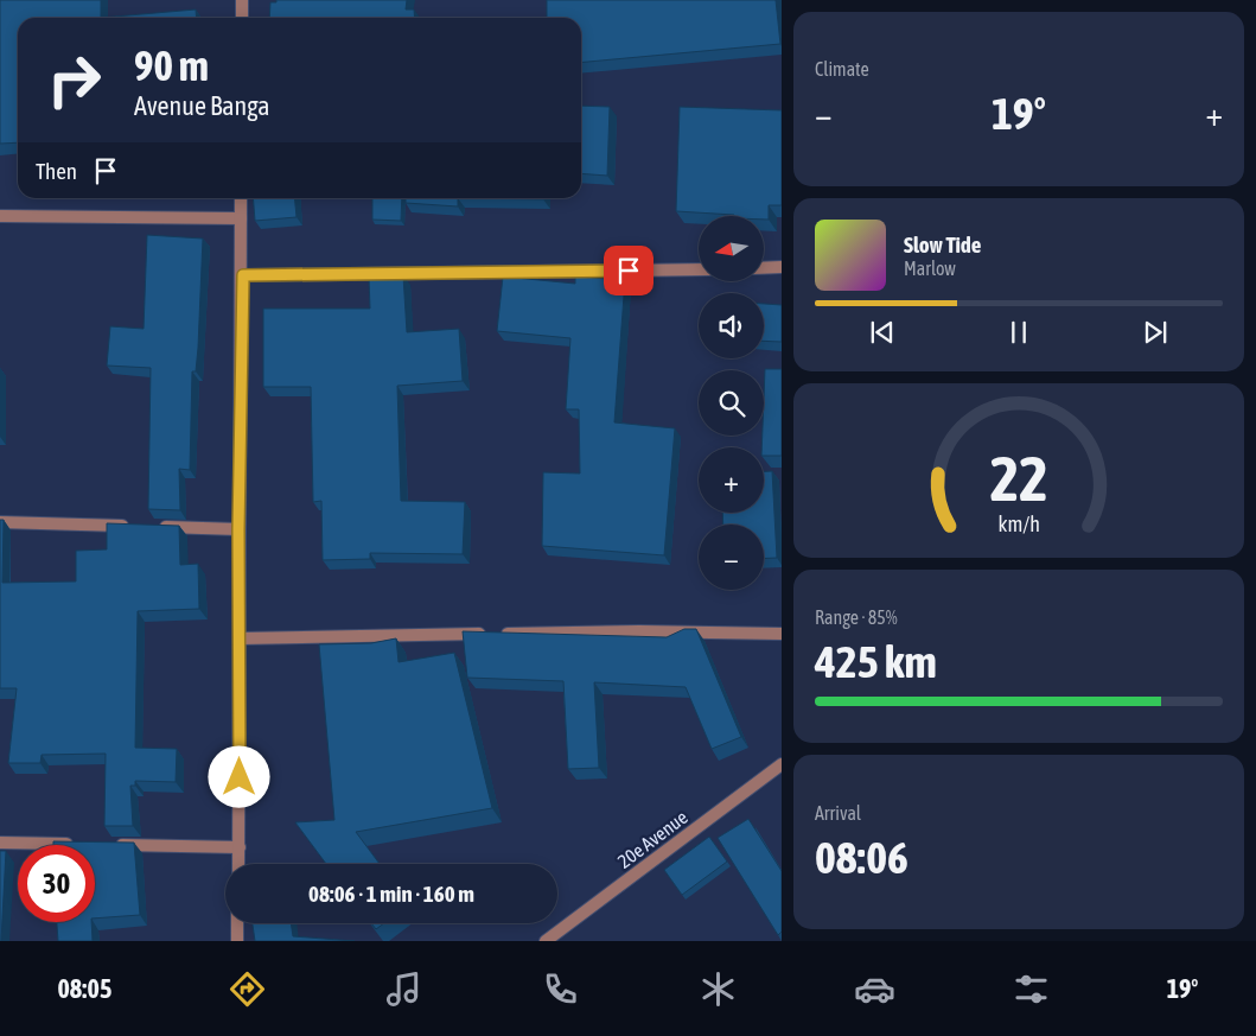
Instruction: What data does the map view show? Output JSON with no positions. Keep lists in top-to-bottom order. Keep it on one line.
{"streets":{"street":["20e Avenue"]},"north":"left","page":{"tile":["Climate",["Range · 85%","425 km"],["Arrival","08:06"]],"turn":["90 m","Avenue Banga"],"heat":["−","19°","+"],"then":"Then","map_buttons":["+","−"],"song":["Slow Tide","Marlow"],"limit":"30","trip":"08:06 · 1 min · 160 m","tabs":["08:05","19°"],"gauge":["22","km/h"]}}
